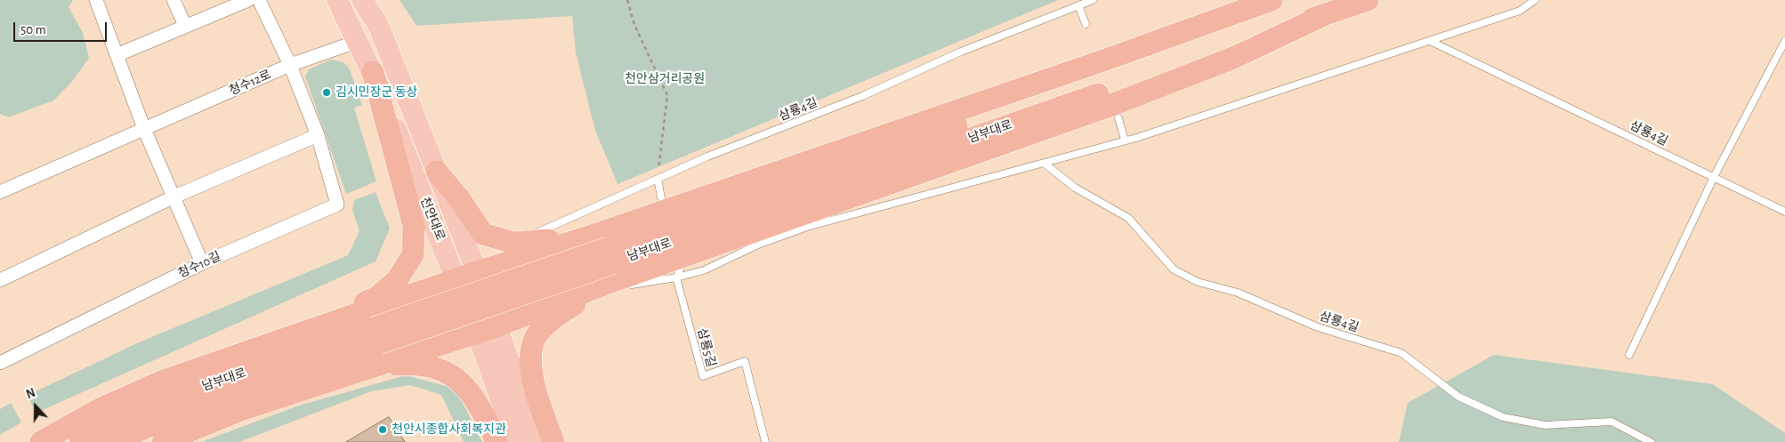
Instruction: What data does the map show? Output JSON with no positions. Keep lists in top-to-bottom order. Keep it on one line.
{"streets":{"highway":["남부대로"],"main road":["천안대로"],"street":["청수12로","청수10길"],"lane":["삼룡4길","삼룡5길"]},"crossings":[["청수12로","천안대로"],["청수12로","청수10길"]],"parks":["천안삼거리공원"],"places":["김시민장군 동상","천안시종합사회복지관"],"scale_bar":"50 m","north":"top"}
